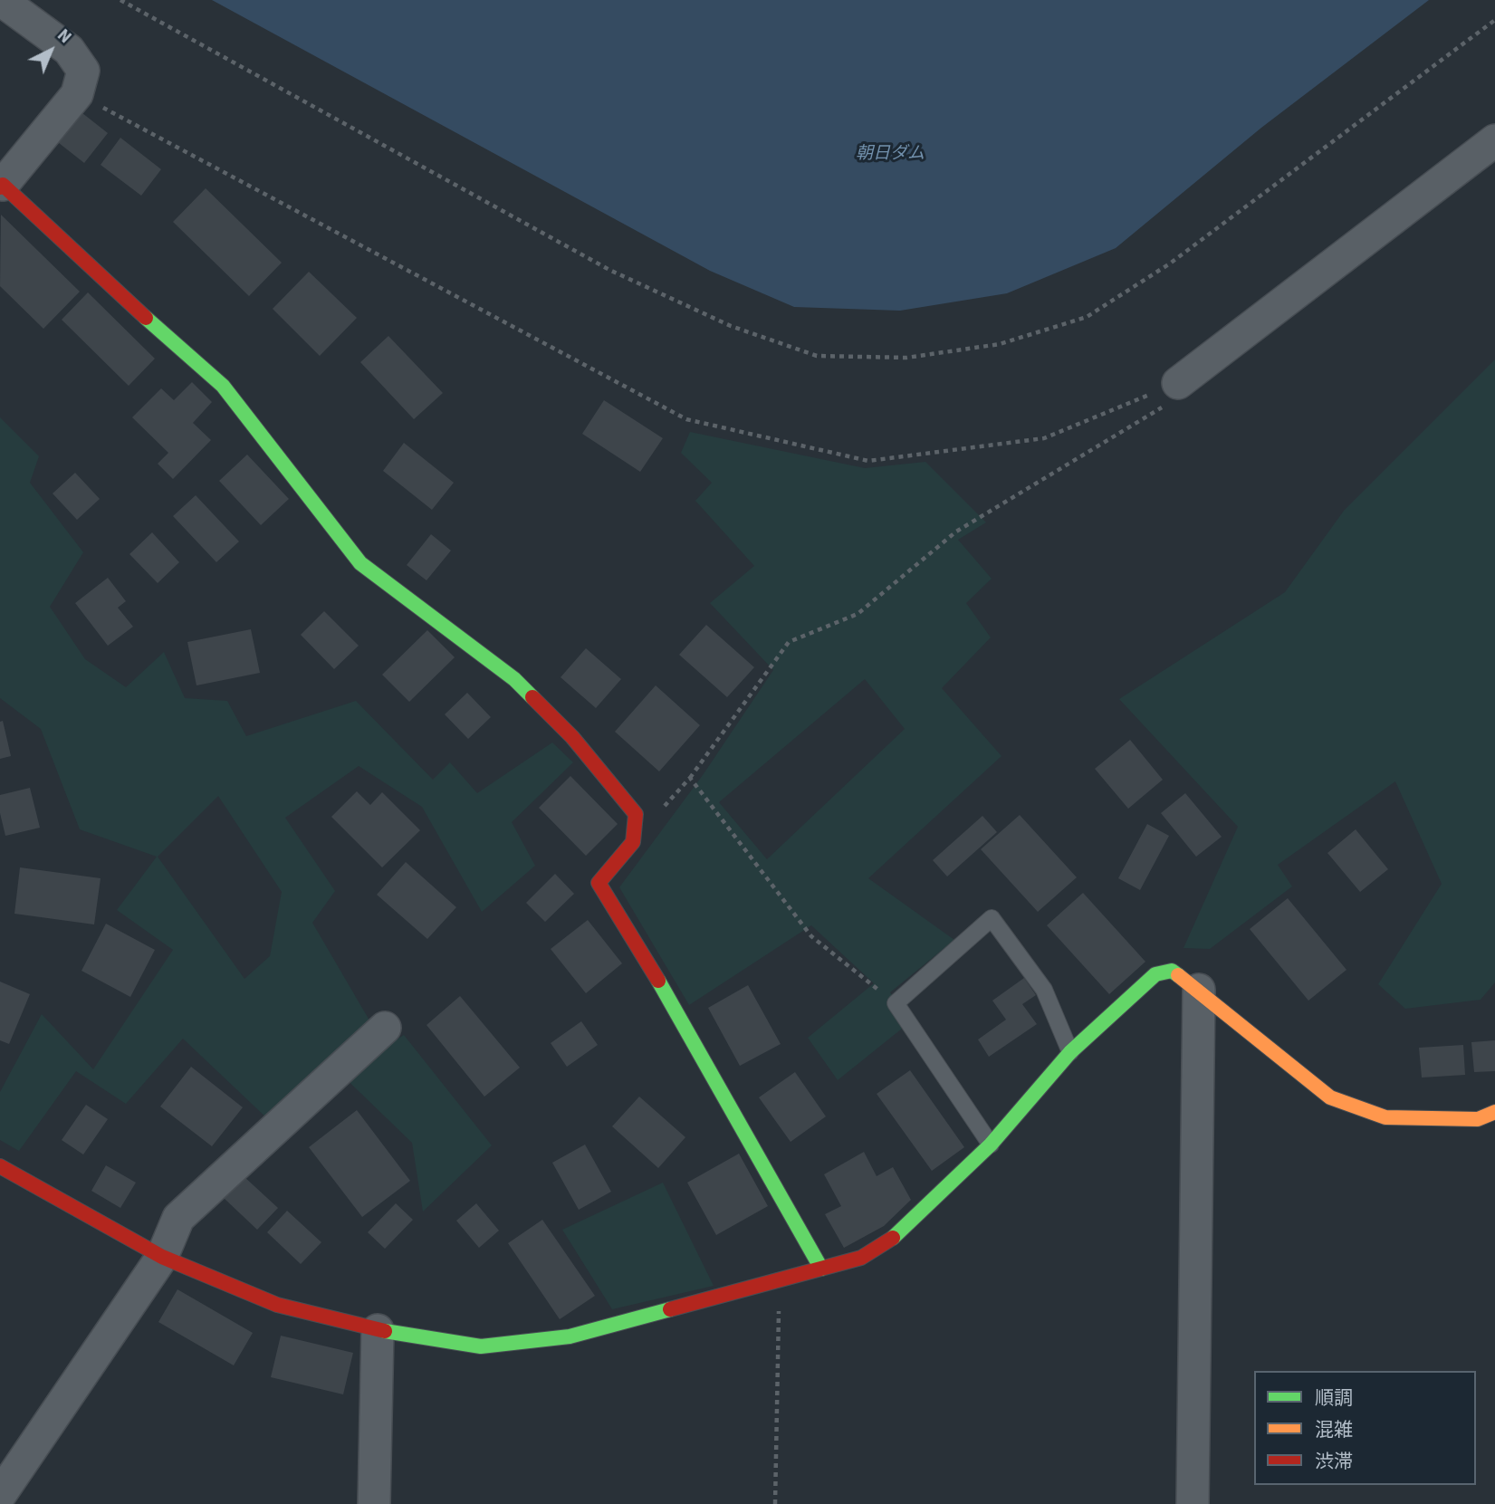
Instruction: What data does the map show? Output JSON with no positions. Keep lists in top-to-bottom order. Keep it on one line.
{"water":["朝日ダム"],"legend":["順調","混雑","渋滞"],"north":"top right"}
